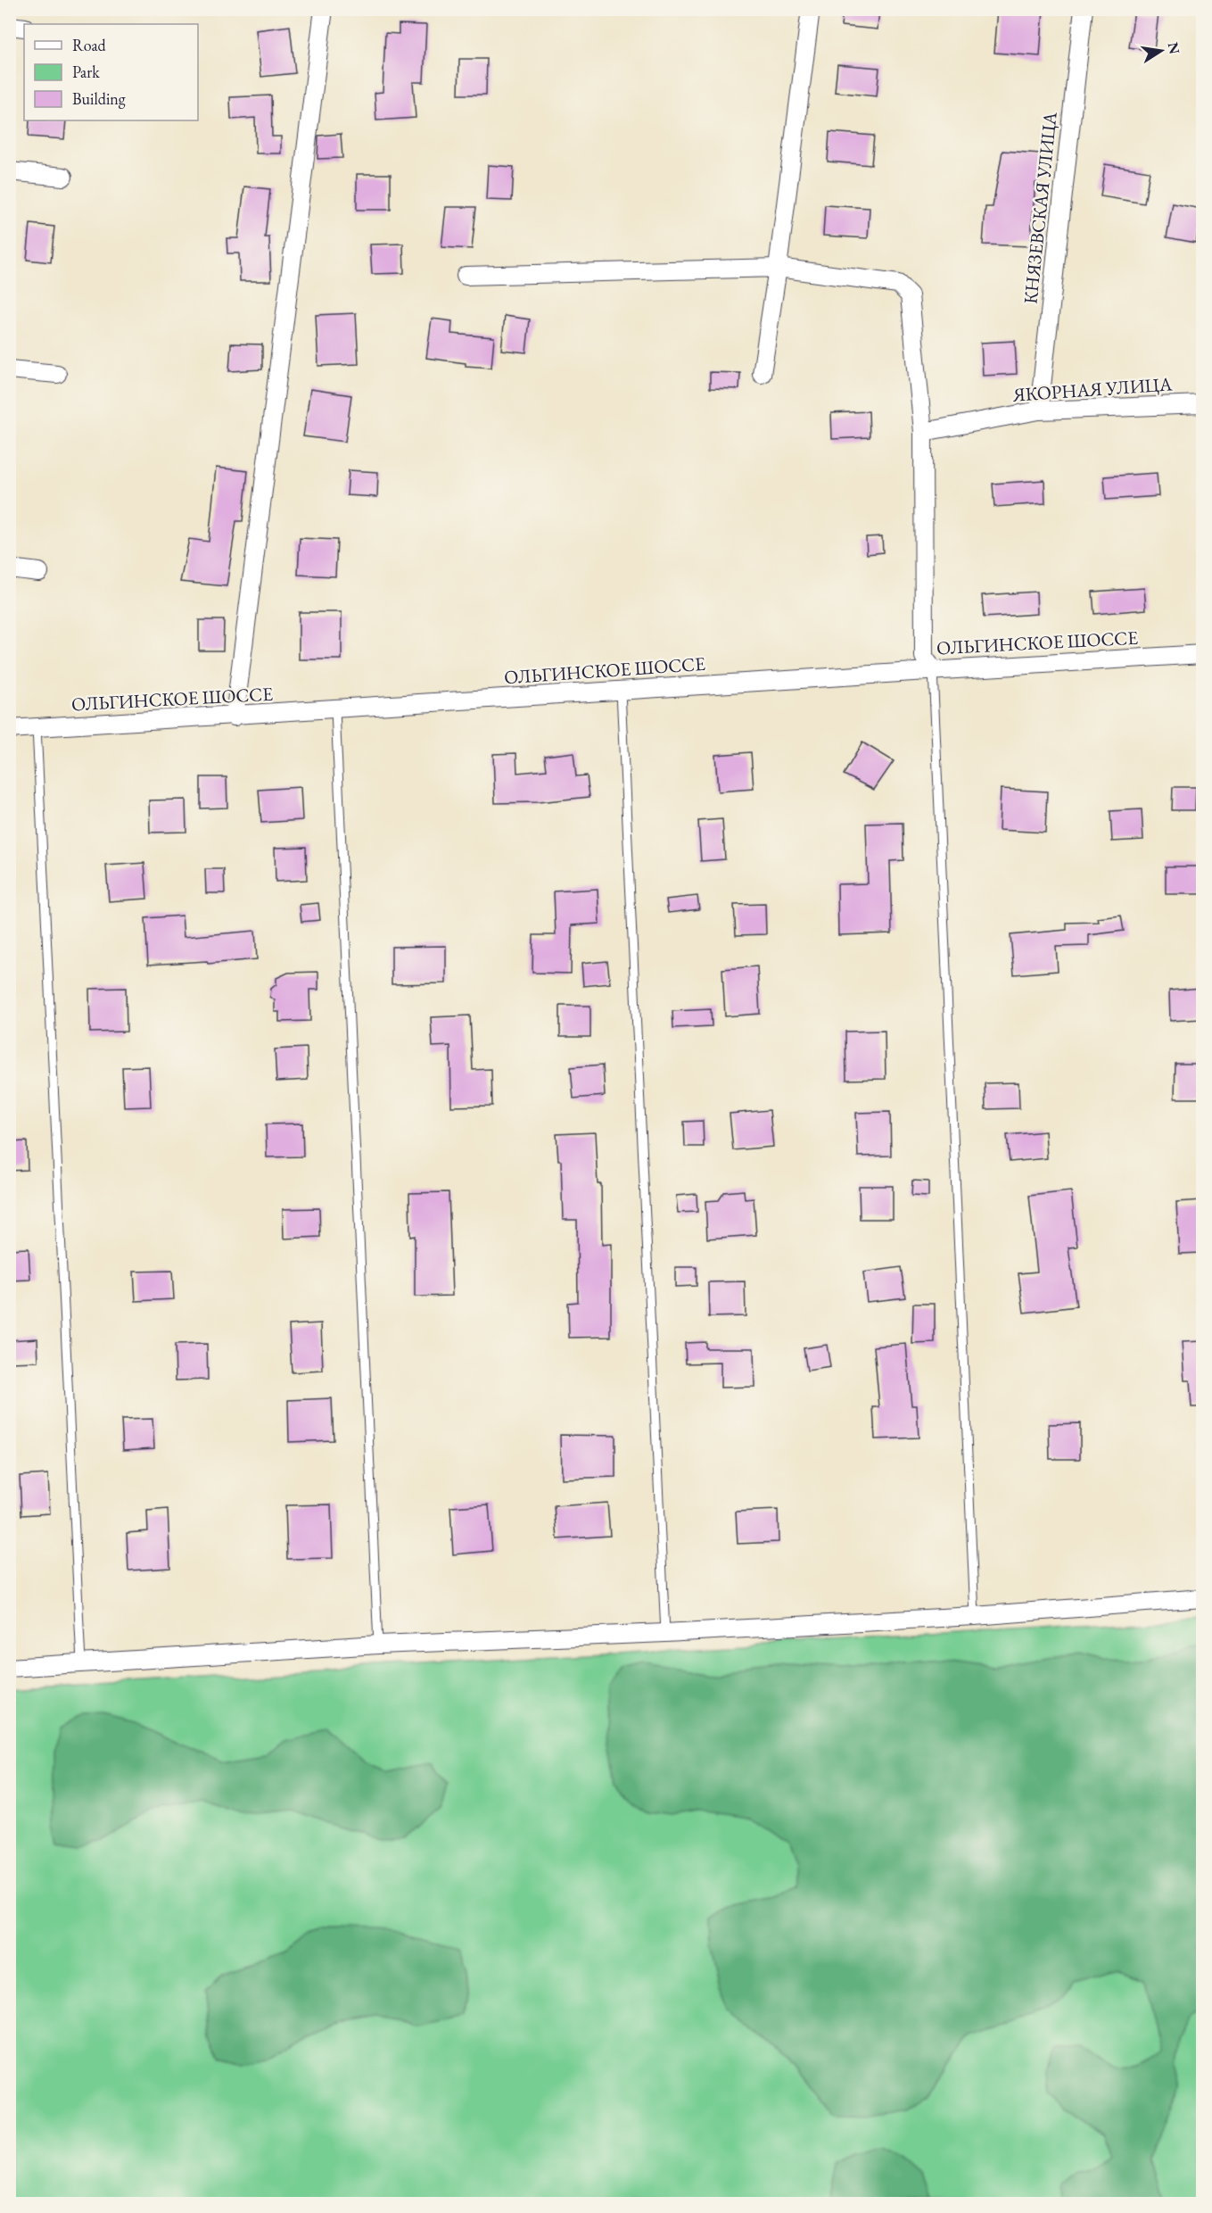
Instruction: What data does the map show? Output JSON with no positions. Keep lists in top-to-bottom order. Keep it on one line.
{"streets":{"street":["КНЯЗЕВСКАЯ УЛИЦА","ЯКОРНАЯ УЛИЦА","ОЛЬГИНСКОЕ ШОССЕ"]},"crossings":[["КНЯЗЕВСКАЯ УЛИЦА","ЯКОРНАЯ УЛИЦА"]],"legend":["Road","Park","Building"],"north":"right"}
